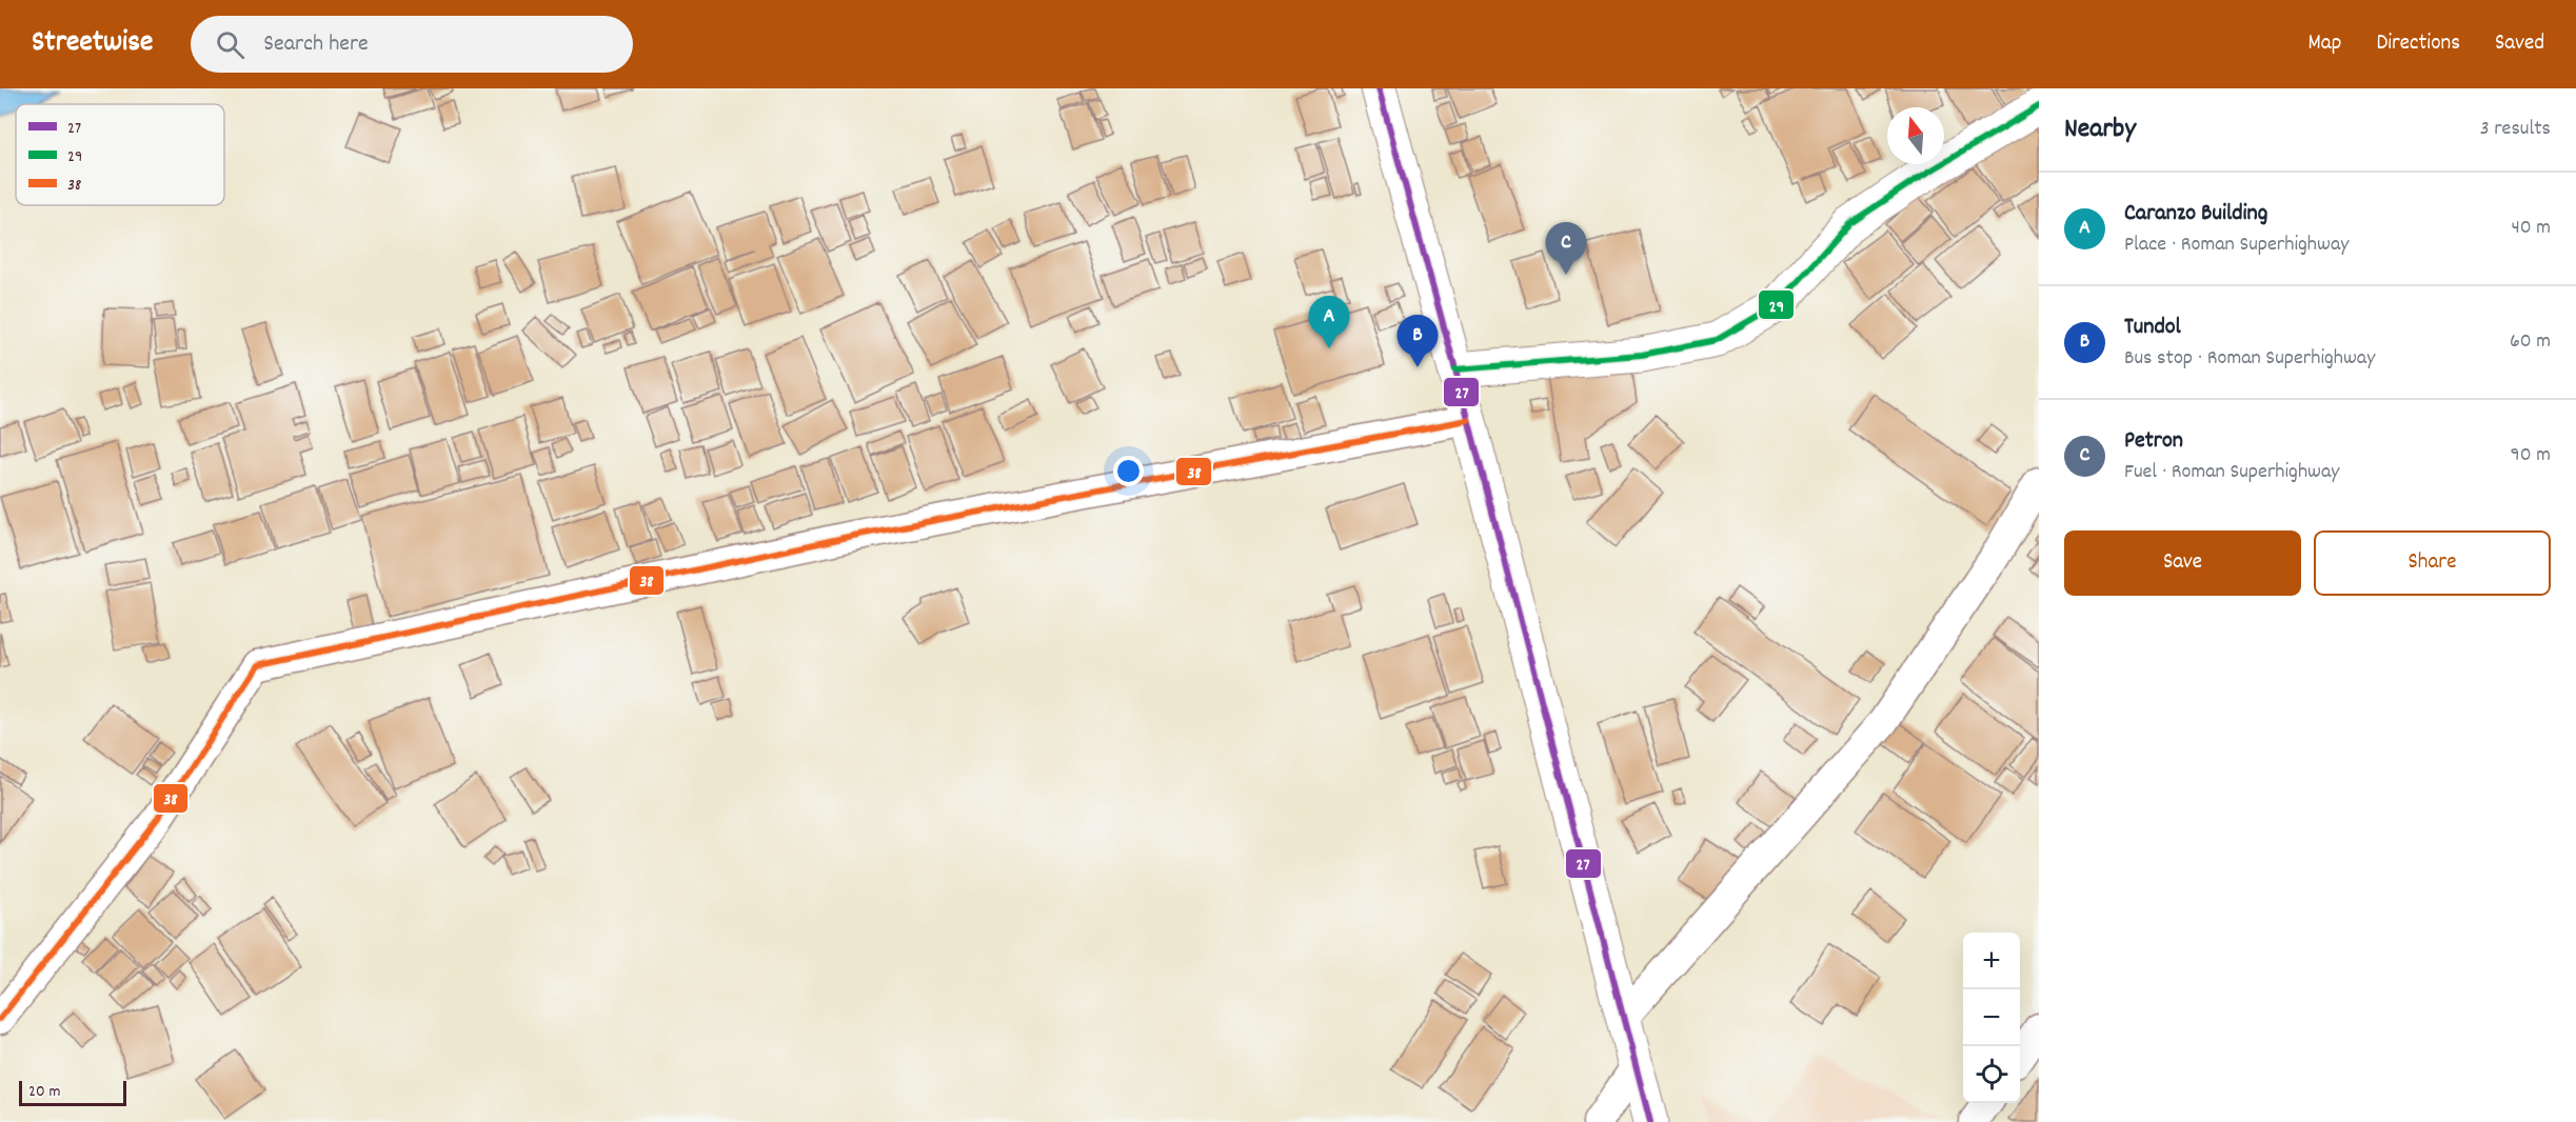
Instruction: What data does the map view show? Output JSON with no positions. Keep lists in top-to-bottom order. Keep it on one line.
{"lines":["transit line 27","transit line 29","transit line 38"],"legend":["27","29","38"],"scale_bar":"20 m","north":"top","page":{"header":"Streetwise","search":"Search here","nav":["Map","Directions","Saved"],"heading":["Nearby","3 results"],"list":[{"mark":"A","name":"Caranzo Building","note":"Place · Roman Superhighway","value":"40 m"},{"mark":"B","name":"Tundol","note":"Bus stop · Roman Superhighway","value":"60 m"},{"mark":"C","name":"Petron","note":"Fuel · Roman Superhighway","value":"90 m"}],"pins":["C","A","B"],"buttons":["Save","Share"],"map_buttons":["+","−"],"scale":"20 m"}}
